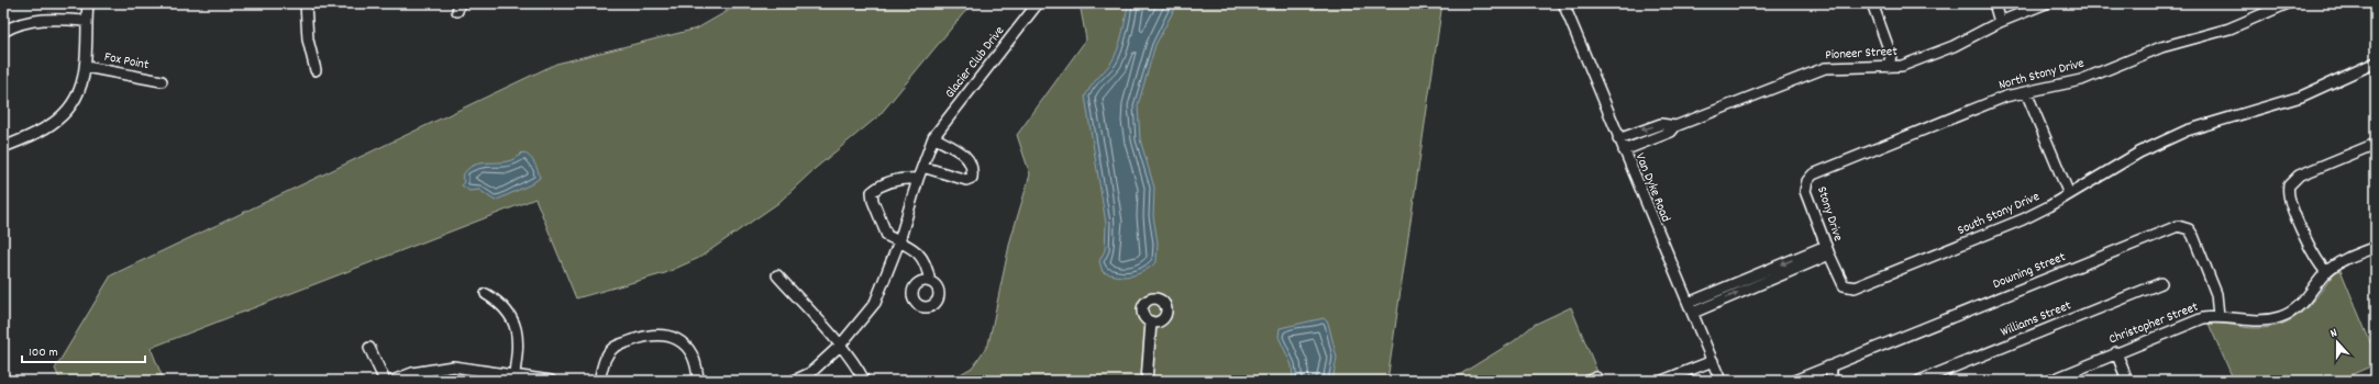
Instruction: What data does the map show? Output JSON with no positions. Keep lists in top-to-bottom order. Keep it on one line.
{"streets":{"street":["Pioneer Street","Fox Point","Glacier Club Drive","North Stony Drive","Van Dyke Road","Stony Drive","South Stony Drive","Downing Street","Williams Street","Christopher Street"]},"crossings":[["Pioneer Street","Van Dyke Road"],["North Stony Drive","Stony Drive"],["Stony Drive","South Stony Drive"],["Downing Street","Christopher Street"]],"scale_bar":"100 m","north":"top"}
